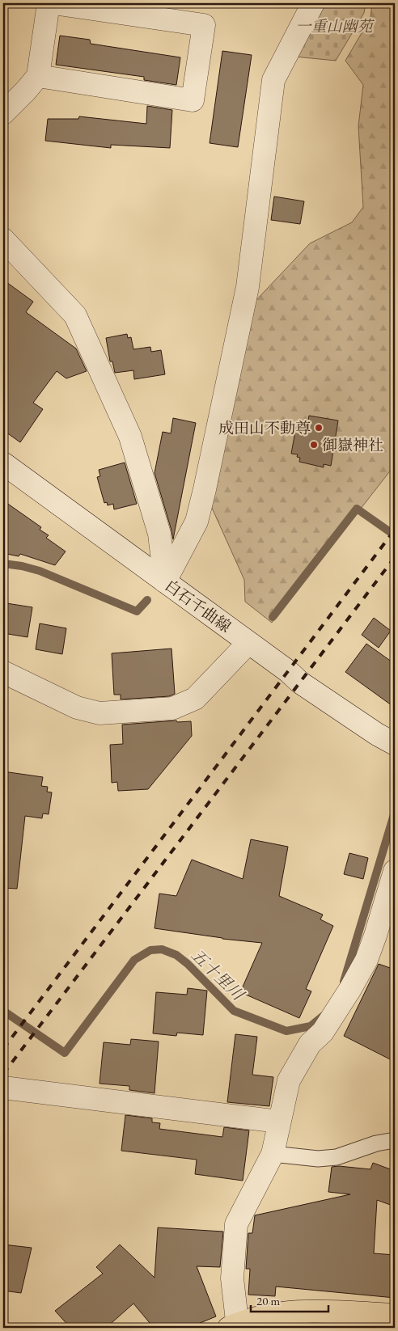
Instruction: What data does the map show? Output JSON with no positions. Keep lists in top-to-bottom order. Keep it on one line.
{"streets":{"street":["白石千曲線"]},"water":["五十里川"],"parks":["一重山幽苑"],"places":["成田山不動尊","御嶽神社"],"scale_bar":"20 m"}
